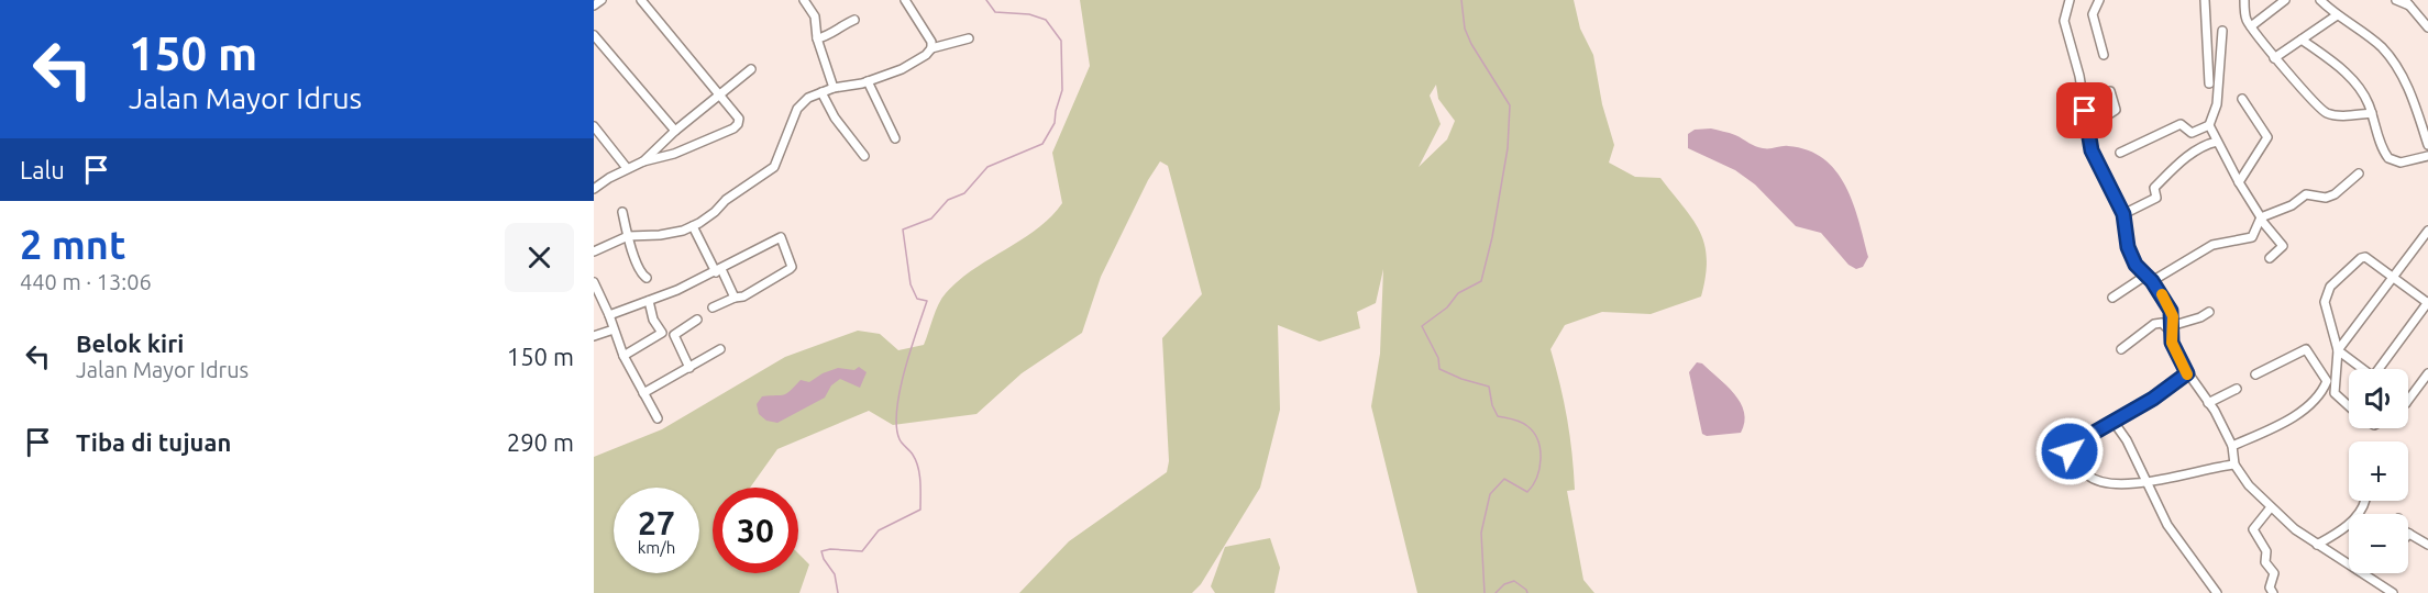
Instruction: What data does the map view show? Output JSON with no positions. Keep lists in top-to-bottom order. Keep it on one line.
{"page":{"turn":["150 m","Jalan Mayor Idrus"],"then":"Lalu","heading":["2 mnt","440 m · 13:06"],"list":[{"name":"Belok kiri","note":"Jalan Mayor Idrus","value":"150 m"},{"name":"Tiba di tujuan","value":"290 m"}],"map_buttons":["+","−"],"speed":"27 km/h","limit":"30"}}
